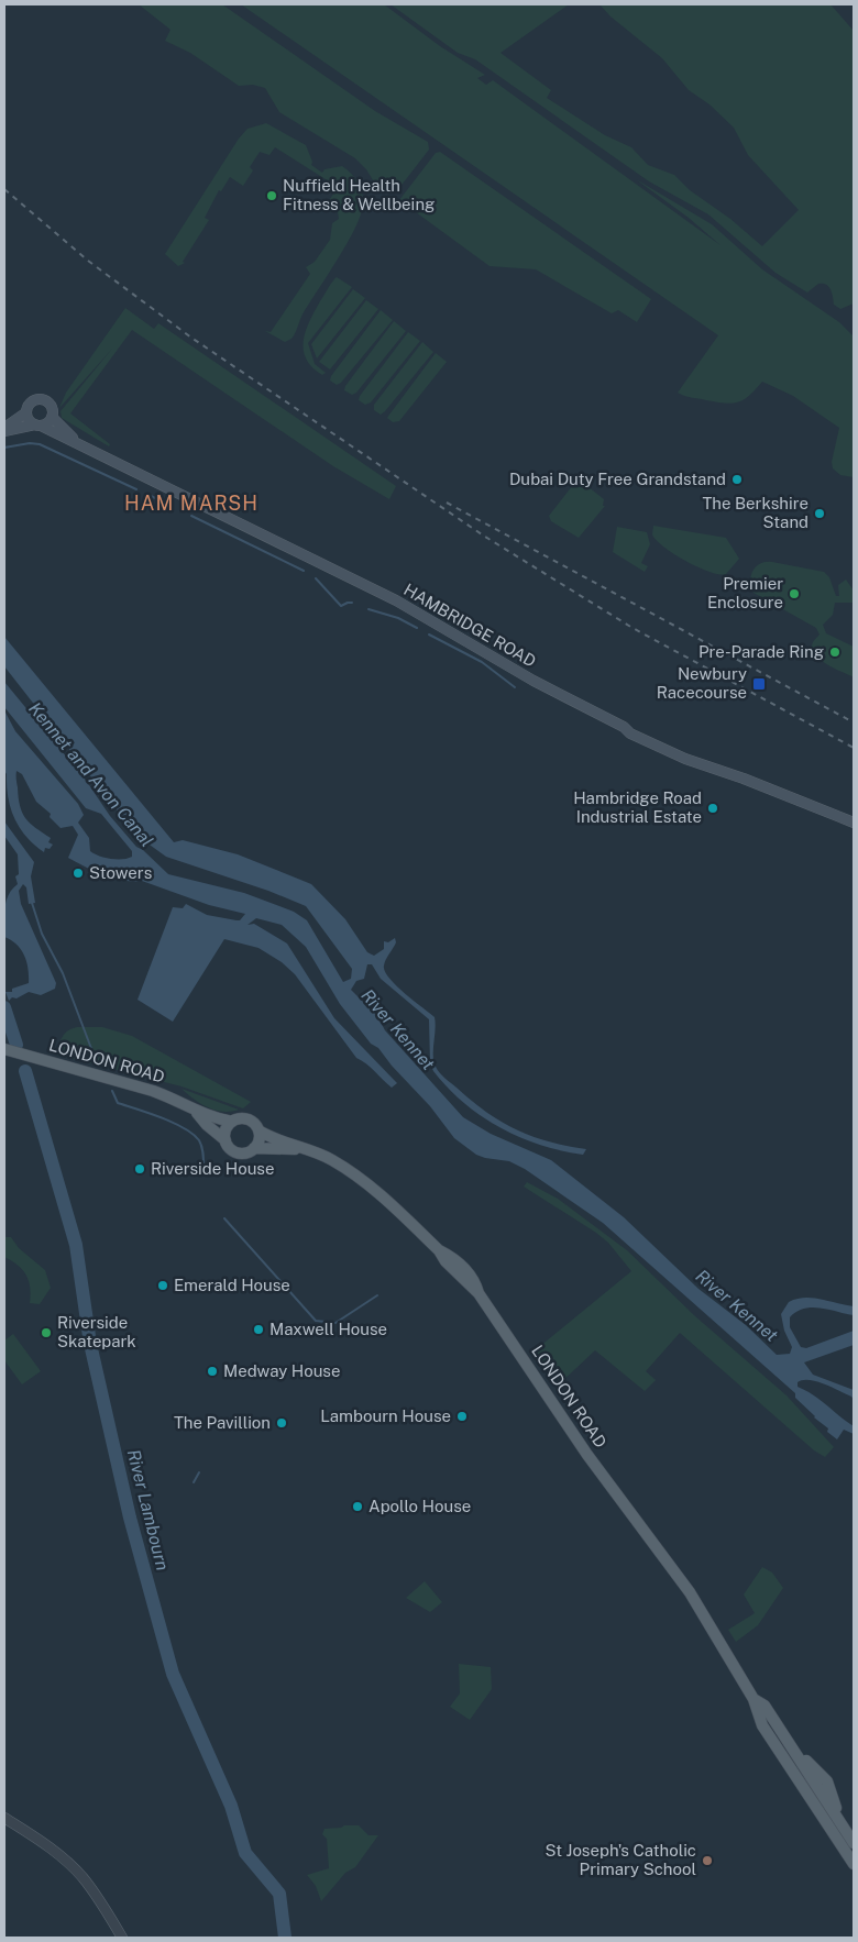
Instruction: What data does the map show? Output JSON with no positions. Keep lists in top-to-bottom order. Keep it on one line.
{"streets":{"main road":["HAMBRIDGE ROAD","LONDON ROAD"]},"districts":["HAM MARSH"],"water":["Kennet and Avon Canal","River Kennet","River Lambourn"],"places":{"other":["Nuffield Health Fitness & Wellbeing","Dubai Duty Free Grandstand","The Berkshire Stand","Premier Enclosure","Pre-Parade Ring","Hambridge Road Industrial Estate","Stowers","Riverside House","Emerald House","Maxwell House","Riverside Skatepark","Medway House","Lambourn House","The Pavillion","Apollo House","St Joseph's Catholic Primary School"],"transit":["Newbury Racecourse"]}}
